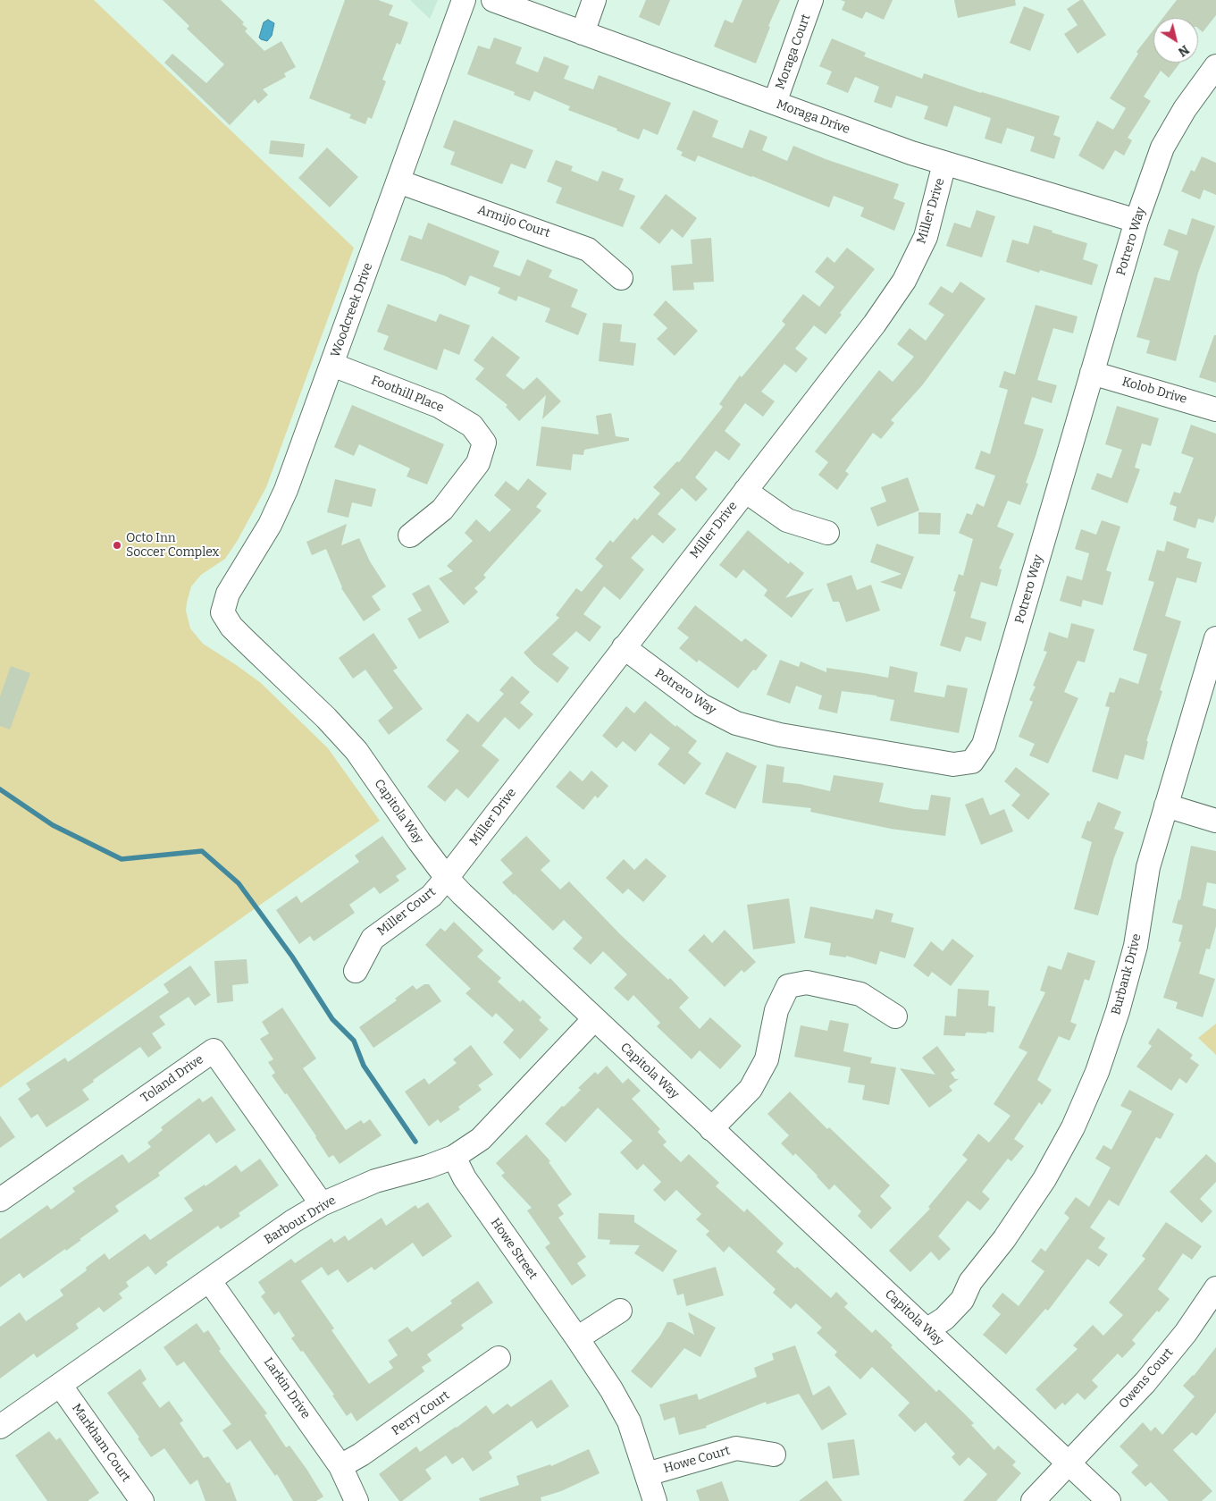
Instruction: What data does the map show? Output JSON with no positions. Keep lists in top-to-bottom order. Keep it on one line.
{"streets":{"street":["Moraga Court","Moraga Drive","Miller Drive","Armijo Court","Potrero Way","Woodcreek Drive","Kolob Drive","Foothill Place","Capitola Way","Miller Court","Burbank Drive","Toland Drive","Barbour Drive","Howe Street","Owens Court","Larkin Drive","Perry Court","Markham Court","Howe Court"]},"crossings":[["Moraga Court","Moraga Drive"],["Moraga Drive","Miller Drive"],["Moraga Drive","Potrero Way"],["Miller Drive","Potrero Way"],["Miller Drive","Capitola Way"],["Miller Drive","Miller Court"],["Armijo Court","Woodcreek Drive"],["Potrero Way","Kolob Drive"],["Woodcreek Drive","Foothill Place"],["Woodcreek Drive","Capitola Way"],["Capitola Way","Miller Court"],["Capitola Way","Burbank Drive"],["Capitola Way","Barbour Drive"],["Capitola Way","Owens Court"],["Toland Drive","Barbour Drive"],["Barbour Drive","Howe Street"],["Barbour Drive","Larkin Drive"],["Barbour Drive","Markham Court"],["Howe Street","Howe Court"],["Larkin Drive","Perry Court"]],"places":["Octo Inn Soccer Complex"],"north":"bottom right"}
